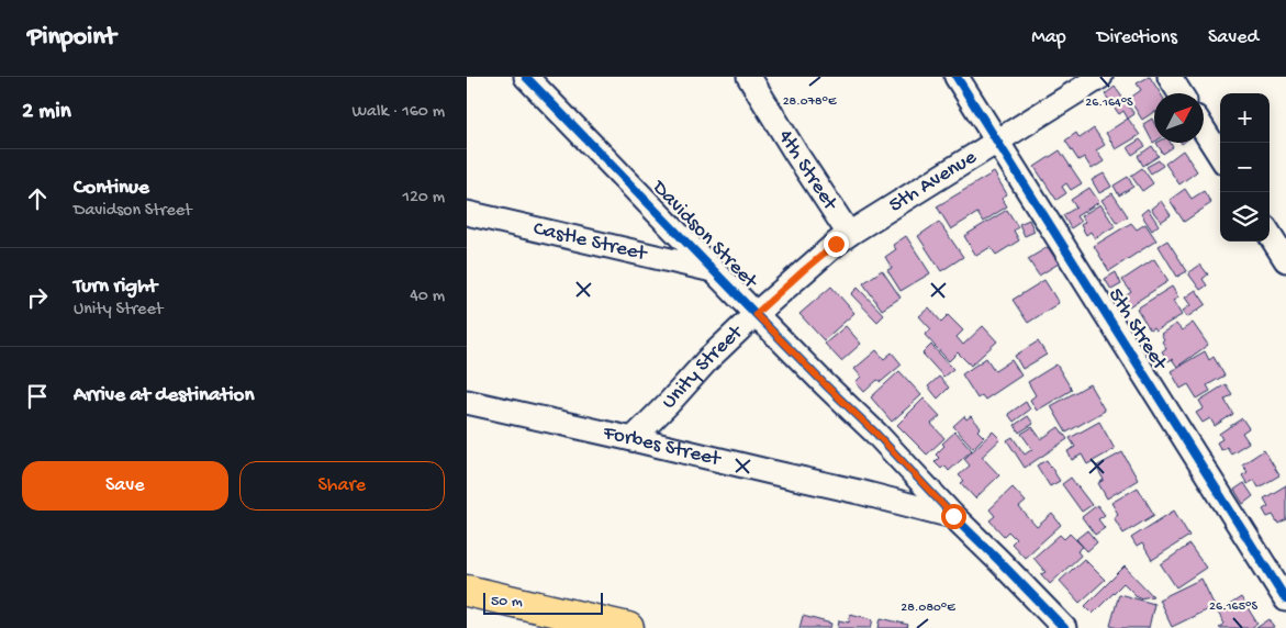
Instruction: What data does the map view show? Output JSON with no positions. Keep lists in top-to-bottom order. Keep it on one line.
{"streets":{"street":["4th Street","5th Avenue","Davidson Street","Castle Street","5th Street","Unity Street","Forbes Street"]},"crossings":[["4th Street","5th Avenue"],["4th Street","Unity Street"],["5th Avenue","5th Street"],["5th Avenue","Unity Street"],["Davidson Street","Castle Street"],["Davidson Street","Unity Street"],["Davidson Street","Forbes Street"],["Unity Street","Forbes Street"]],"scale_bar":"50 m","north":"top right","page":{"header":"Pinpoint","nav":["Map","Directions","Saved"],"heading":["2 min","Walk · 160 m"],"map_buttons":["+","−"],"list":[["Continue","Davidson Street","120 m"],["Turn right","Unity Street","40 m"],"Arrive at destination"],"buttons":["Save","Share"],"scale":"50 m"},"coordinates":["28.078°E","26.164°S","26.165°S","28.080°E"]}
